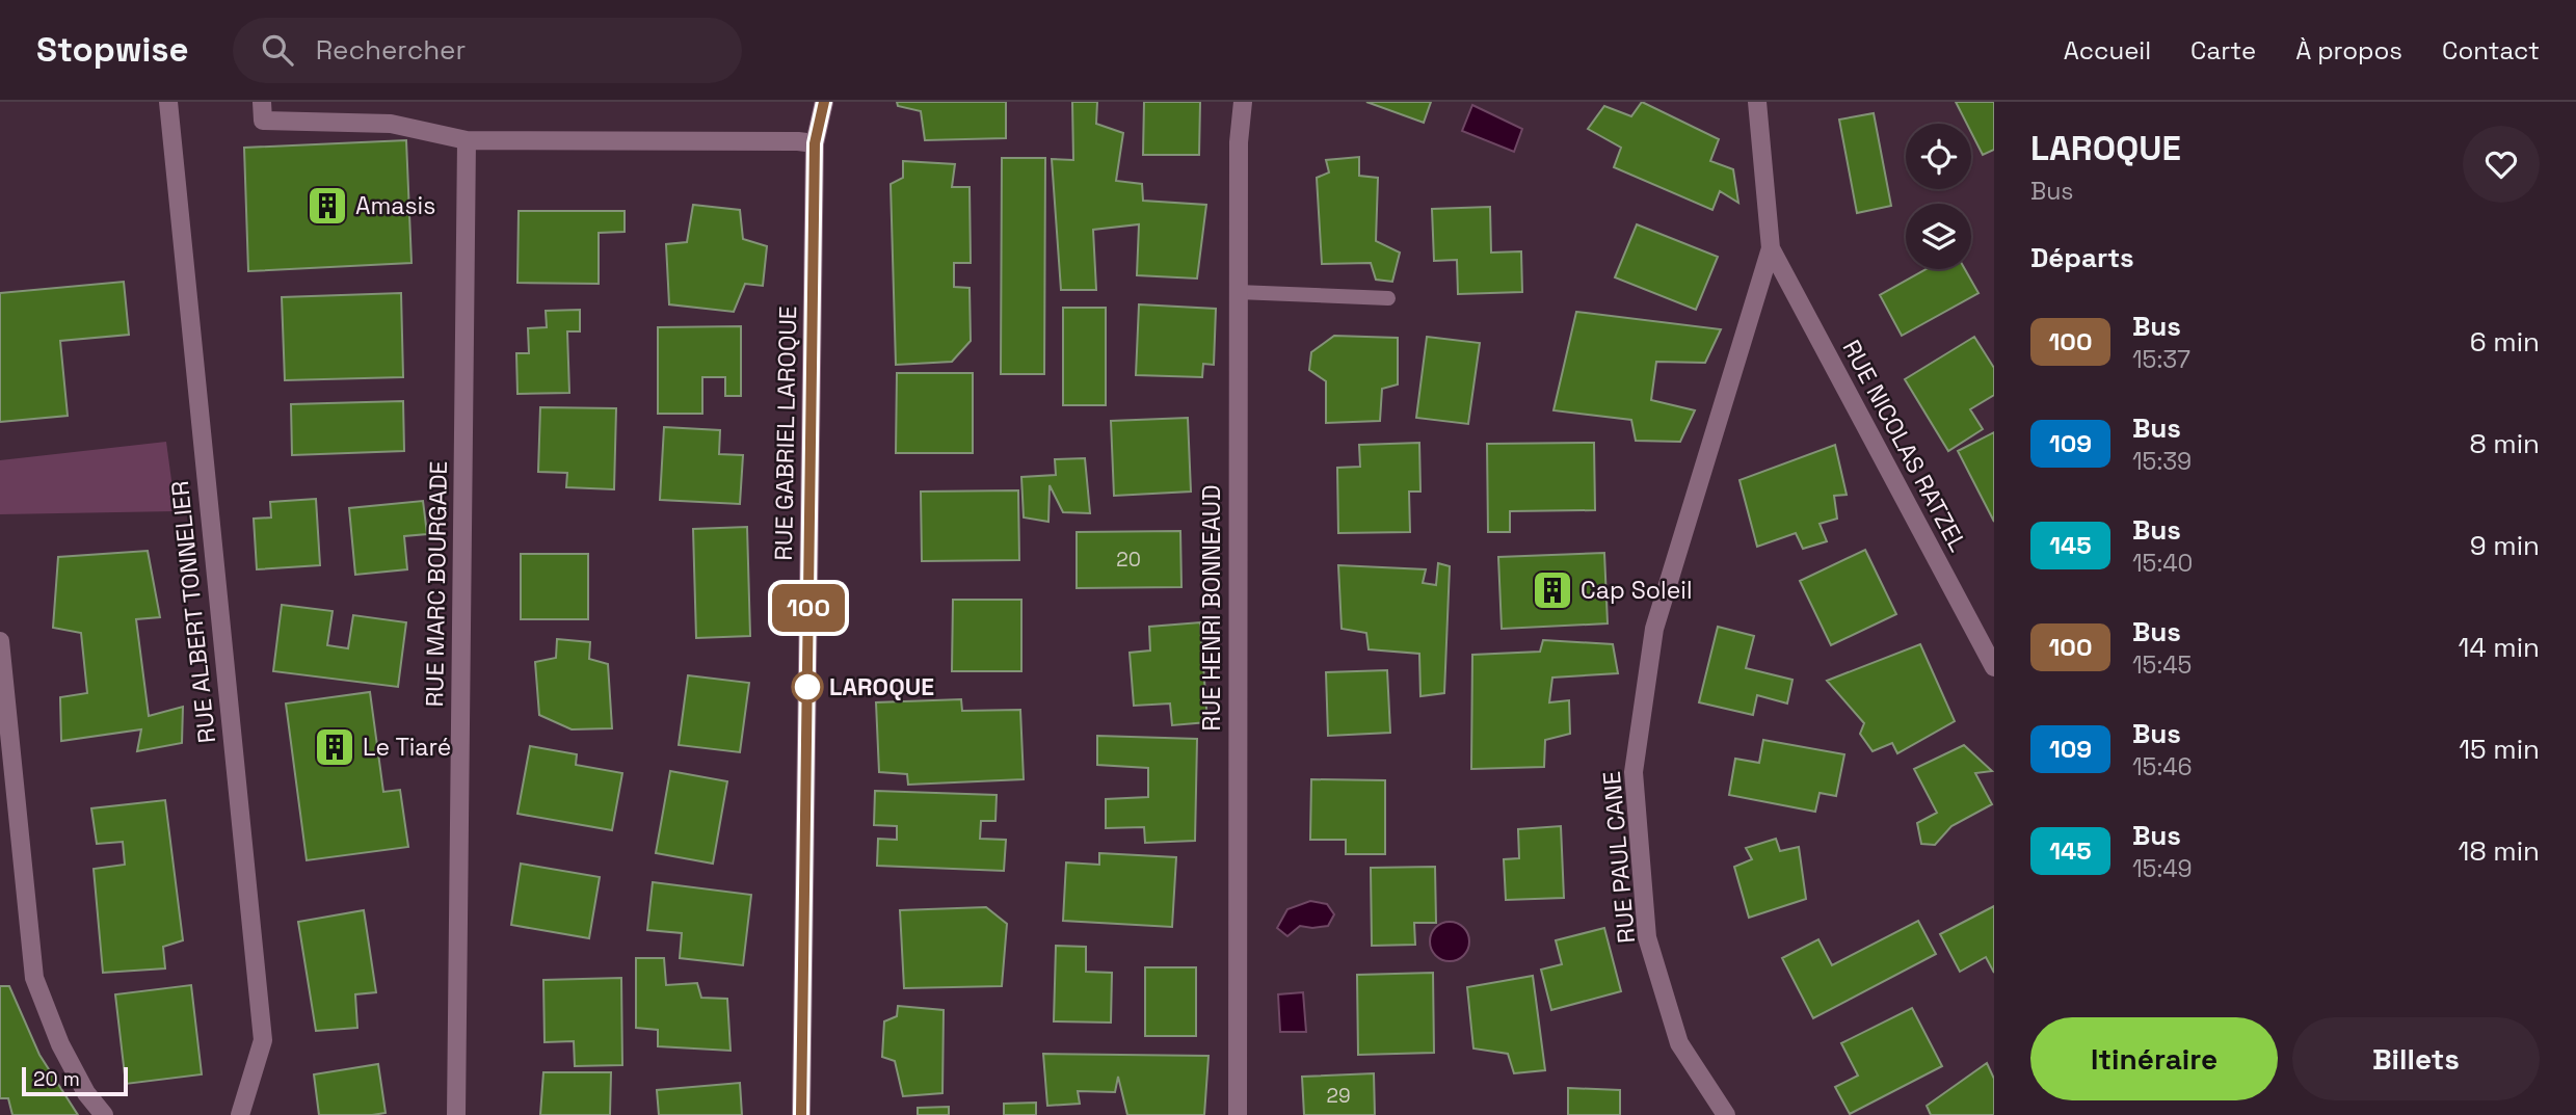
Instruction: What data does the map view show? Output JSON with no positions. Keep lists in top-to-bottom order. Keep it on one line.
{"streets":{"street":["RUE GABRIEL LAROQUE","RUE NICOLAS RATZEL","RUE MARC BOURGADE","RUE HENRI BONNEAUD","RUE ALBERT TONNELIER","RUE PAUL CANE"]},"crossings":[["RUE NICOLAS RATZEL","RUE PAUL CANE"]],"places":{"building":["Amasis","Cap Soleil","Le Tiaré"],"other":["LAROQUE"]},"lines":["bus line 100"],"house_numbers":["20","29"],"scale_bar":"20 m","page":{"header":"Stopwise","search":"Rechercher","nav":["Accueil","Carte","À propos","Contact"],"on_map":"100","heading":[["LAROQUE","Bus"],"Départs"],"list":[{"mark":"100","name":"Bus","note":"15:37","value":"6 min"},{"mark":"109","name":"Bus","note":"15:39","value":"8 min"},{"mark":"145","name":"Bus","note":"15:40","value":"9 min"},{"mark":"100","name":"Bus","note":"15:45","value":"14 min"},{"mark":"109","name":"Bus","note":"15:46","value":"15 min"},{"mark":"145","name":"Bus","note":"15:49","value":"18 min"}],"buttons":["Itinéraire","Billets"],"scale":"20 m"}}
